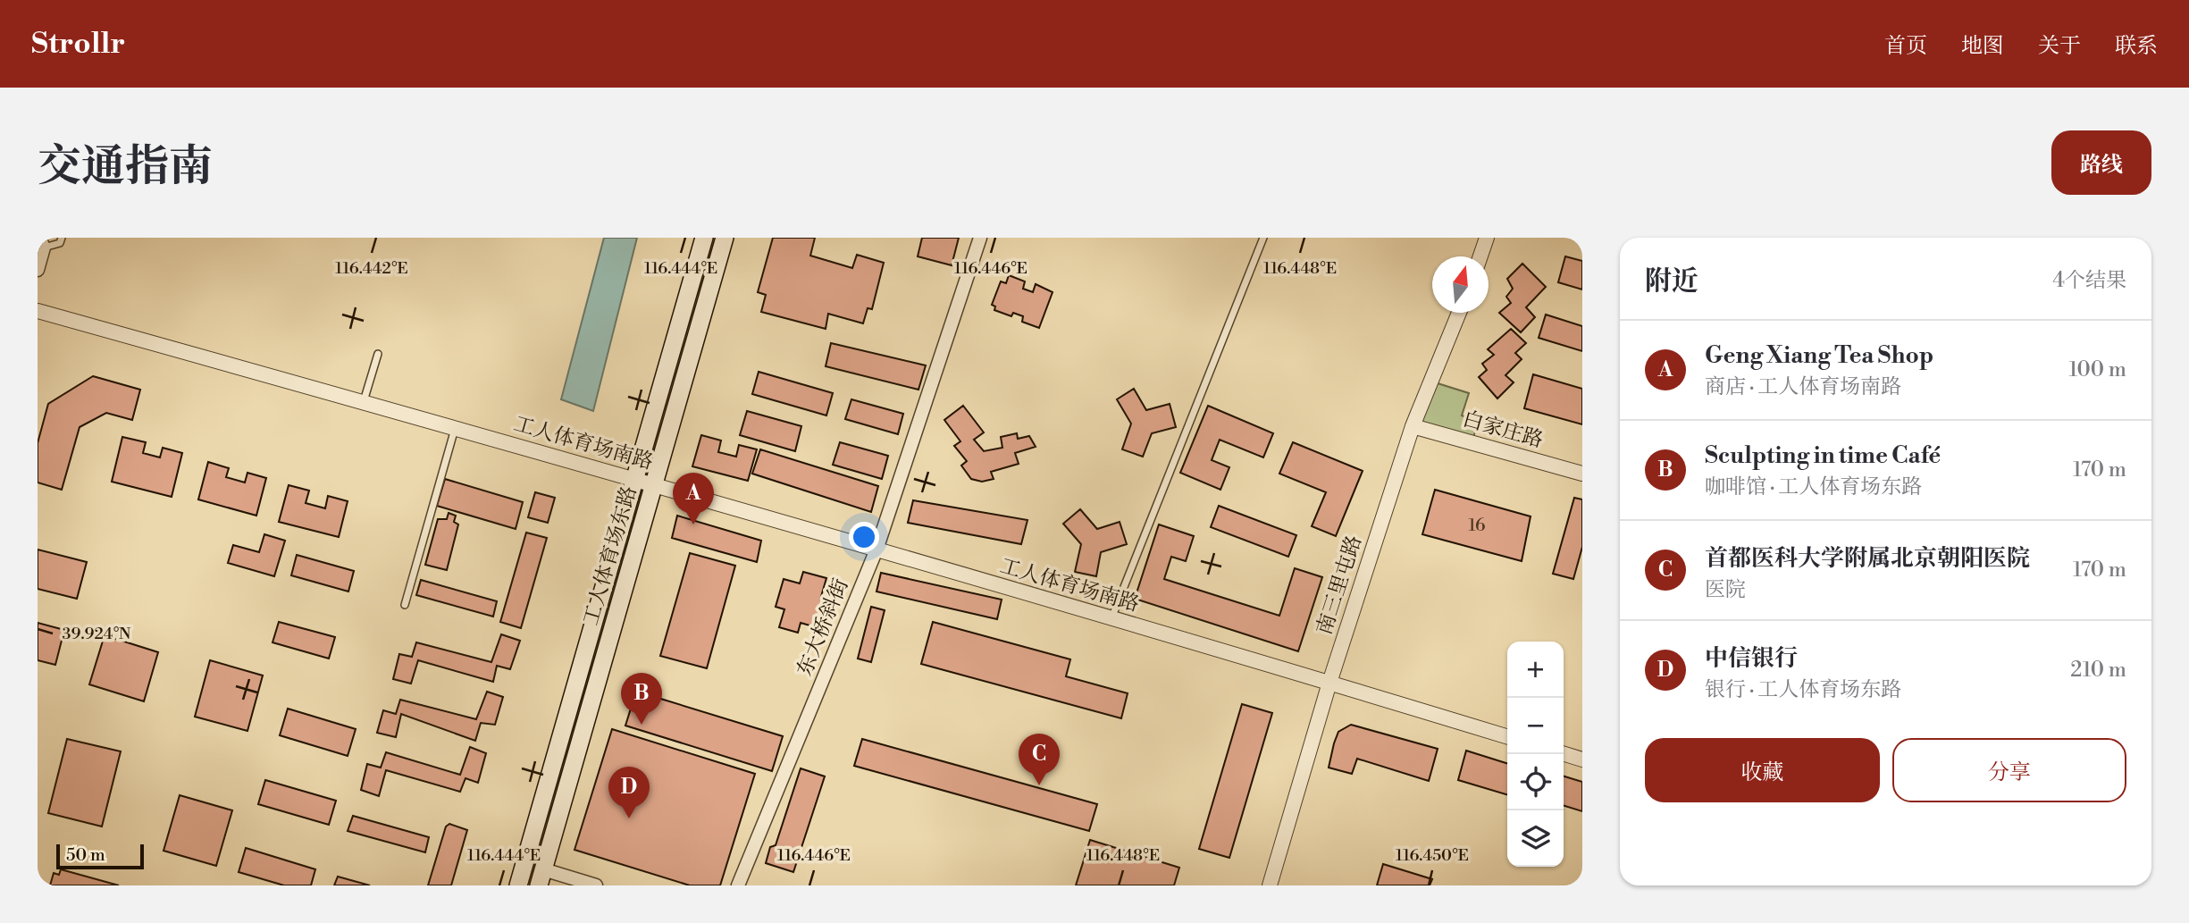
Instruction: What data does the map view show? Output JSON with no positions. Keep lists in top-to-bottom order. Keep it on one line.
{"streets":{"main road":["工人体育场东路"],"street":["白家庄路","工人体育场南路","南三里屯路","东大桥斜街"]},"crossings":[["白家庄路","南三里屯路"],["工人体育场南路","工人体育场东路"],["工人体育场南路","南三里屯路"],["工人体育场南路","东大桥斜街"]],"house_numbers":["16"],"scale_bar":"50 m","north":"top","page":{"header":"Strollr","nav":["首页","地图","关于","联系"],"title":"交通指南","buttons":["路线",["收藏","分享"]],"heading":["附近","4个结果"],"list":[{"mark":"A","name":"Geng Xiang Tea Shop","note":"商店 · 工人体育场南路","value":"100 m"},{"mark":"B","name":"Sculpting in time Café","note":"咖啡馆 · 工人体育场东路","value":"170 m"},{"mark":"C","name":"首都医科大学附属北京朝阳医院","note":"医院","value":"170 m"},{"mark":"D","name":"中信银行","note":"银行 · 工人体育场东路","value":"210 m"}],"pins":["A","B","C","D"],"map_buttons":["+","−"],"scale":"50 m"},"coordinates":["116.442°E","116.444°E","116.446°E","116.448°E","39.924°N","116.450°E"]}
